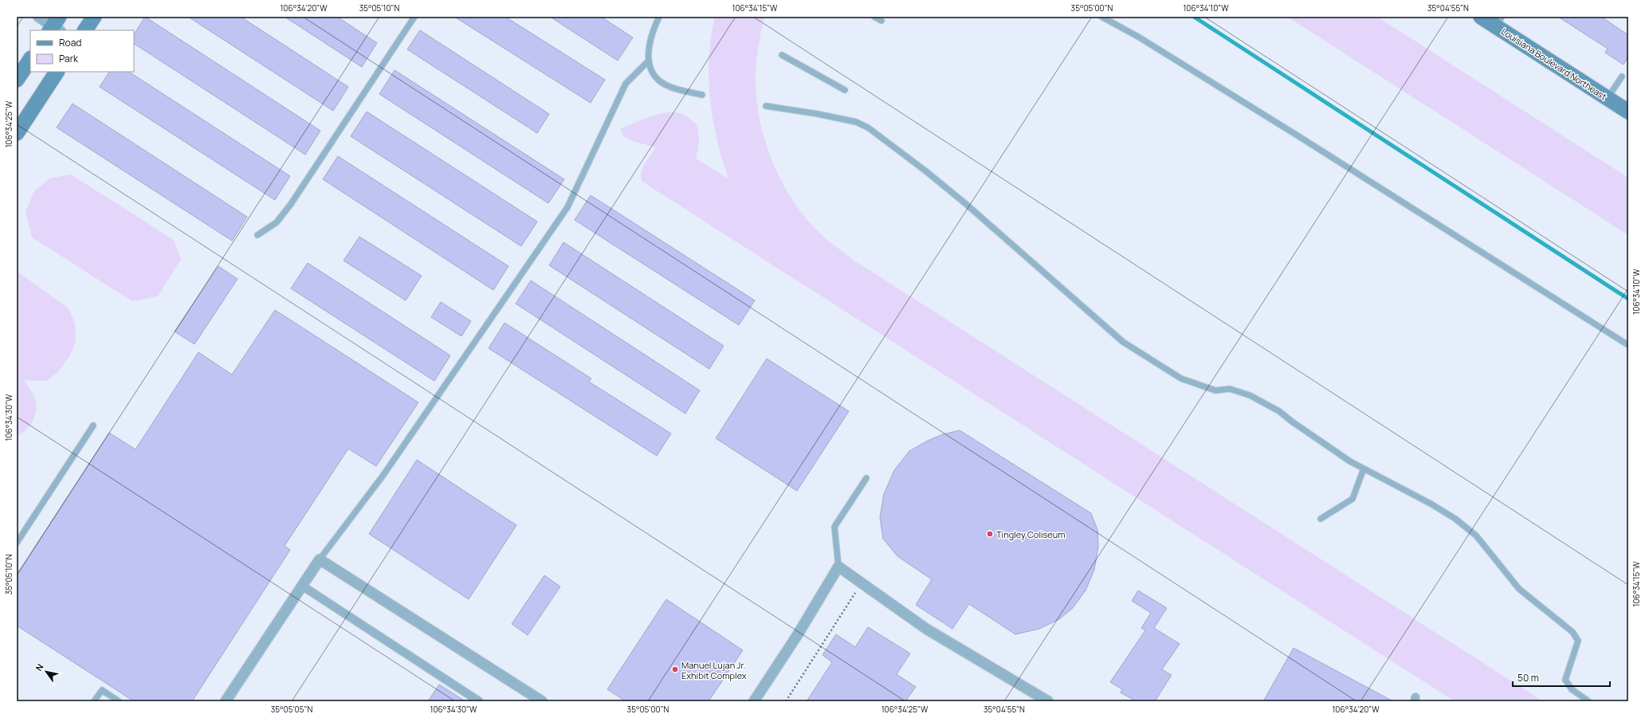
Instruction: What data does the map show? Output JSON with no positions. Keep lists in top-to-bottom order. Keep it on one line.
{"streets":{"main road":["Louisiana Boulevard Northeast"]},"places":["Tingley Coliseum","Manuel Lujan Jr. Exhibit Complex"],"legend":["Road","Park"],"scale_bar":"50 m","north":"top left","coordinates":["106°34'20\"W","35°05'10\"N","106°34'15\"W","35°05'00\"N","106°34'10\"W","35°04'55\"N","106°34'25\"W","106°34'30\"W","35°05'05\"N"]}
